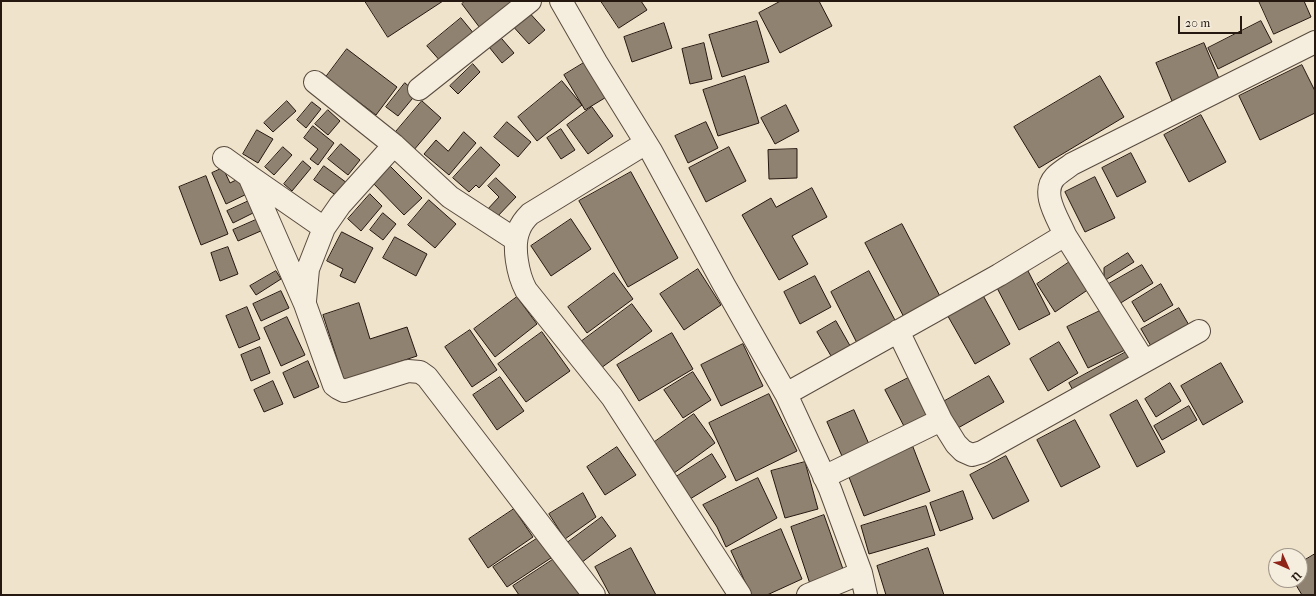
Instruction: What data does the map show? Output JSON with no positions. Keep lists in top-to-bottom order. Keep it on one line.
{"scale_bar":"20 m","north":"bottom right"}
